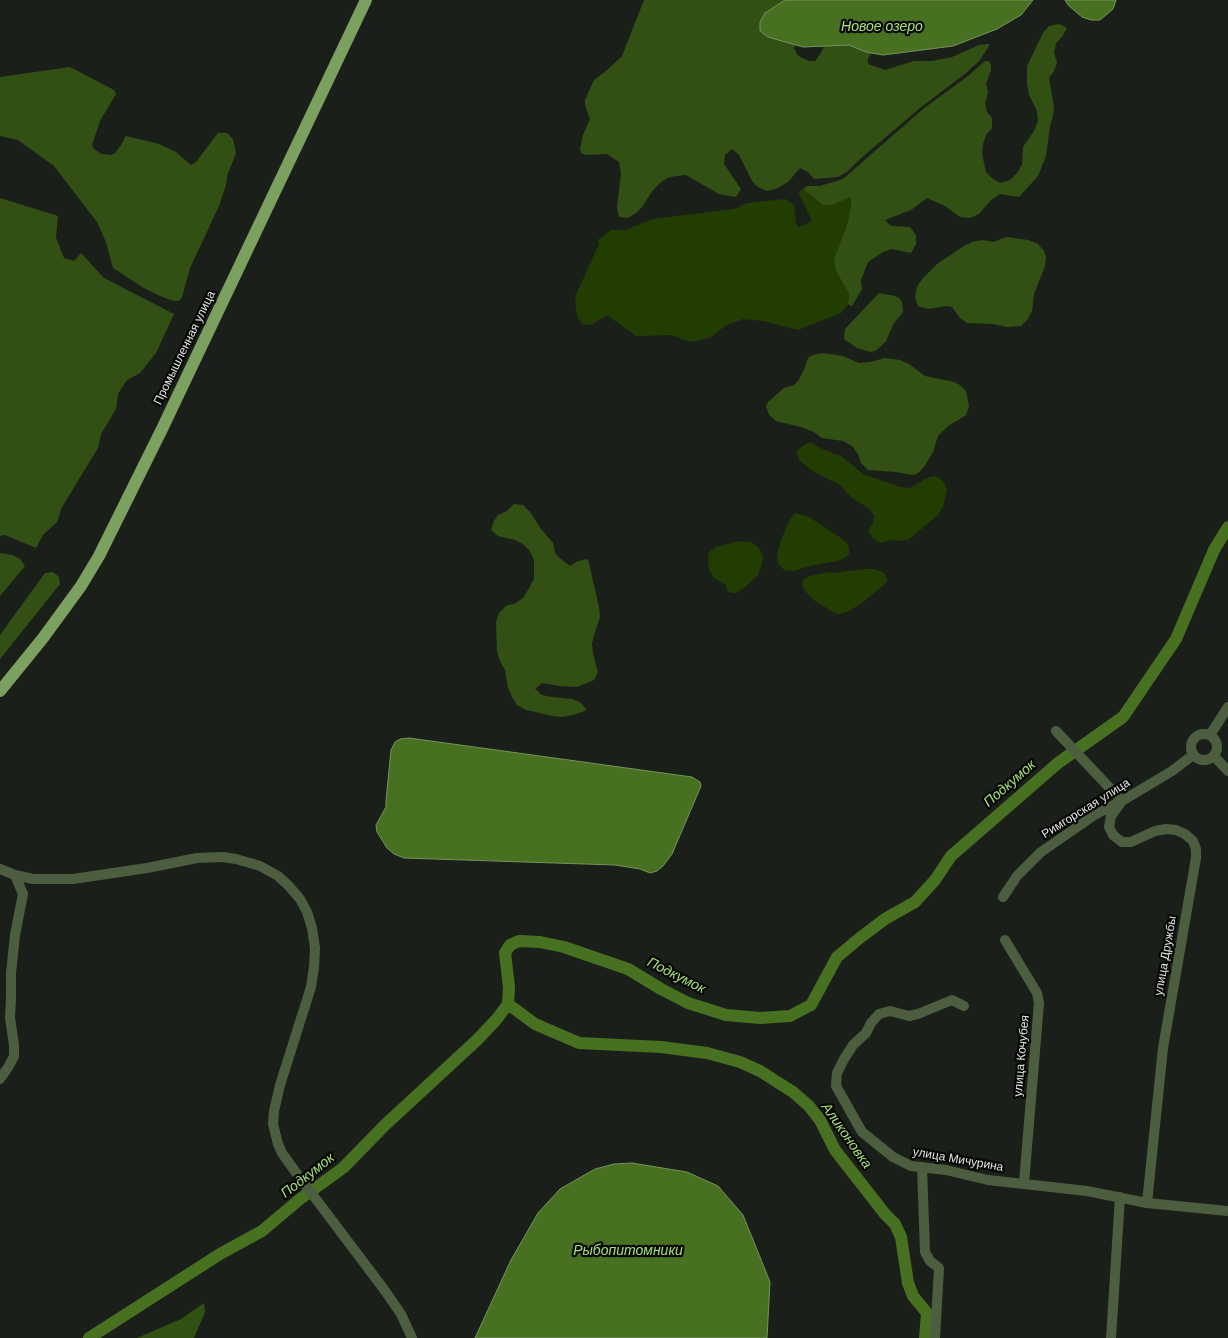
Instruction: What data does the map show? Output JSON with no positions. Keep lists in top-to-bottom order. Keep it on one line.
{"streets":{"main road":["Промышленная улица"],"street":["Римгорская улица","улица Дружбы","улица Кочубея","улица Мичурина"]},"crossings":[["Римгорская улица","улица Дружбы"],["улица Дружбы","улица Мичурина"],["улица Кочубея","улица Мичурина"]],"water":["Новое озеро","Подкумок","Аликоновка","Рыбопитомники"]}
